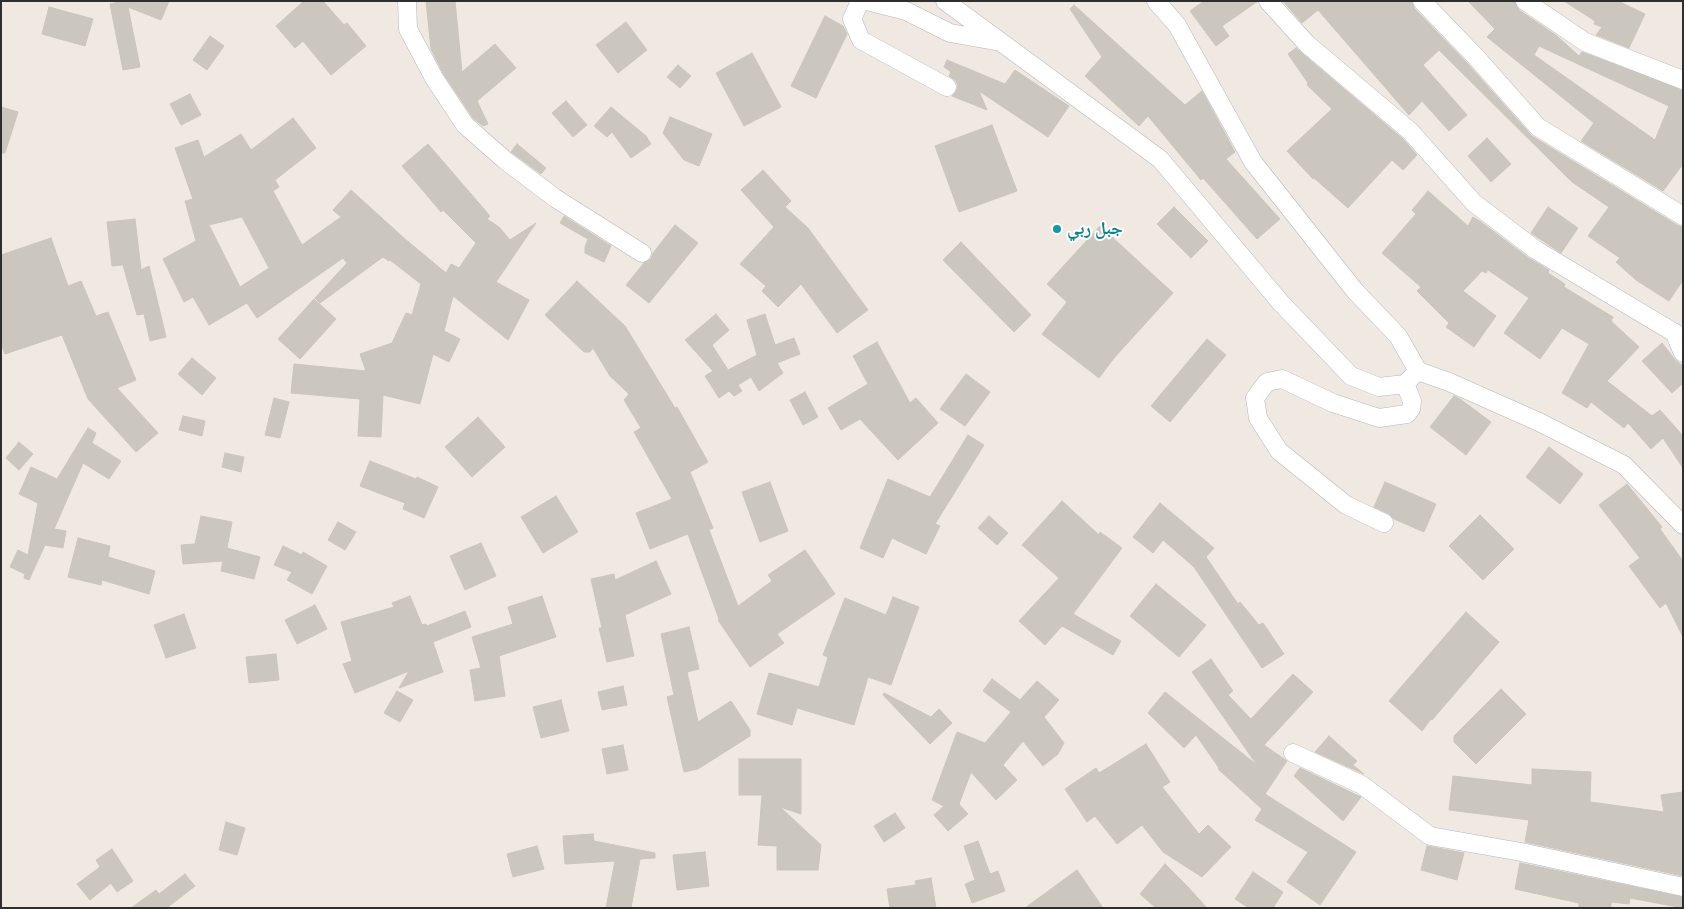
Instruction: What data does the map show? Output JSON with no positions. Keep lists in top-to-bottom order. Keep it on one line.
{"places":["جبل ربي"]}
